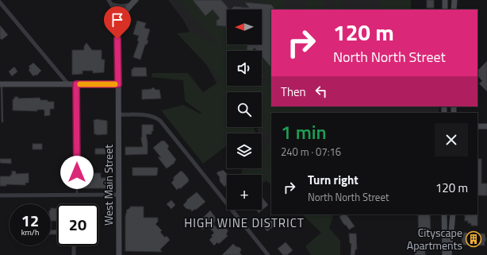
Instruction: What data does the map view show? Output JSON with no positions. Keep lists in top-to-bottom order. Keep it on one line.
{"streets":{"main road":["West Main Street"]},"districts":["HIGH WINE DISTRICT"],"places":{"building":["Cityscape Apartments"]},"north":"left","page":{"map_buttons":"+","turn":["120 m","North North Street"],"then":"Then","heading":["1 min","240 m · 07:16"],"list":[{"name":"Turn right","note":"North North Street","value":"120 m"}],"speed":"12 km/h","limit":"20"}}
